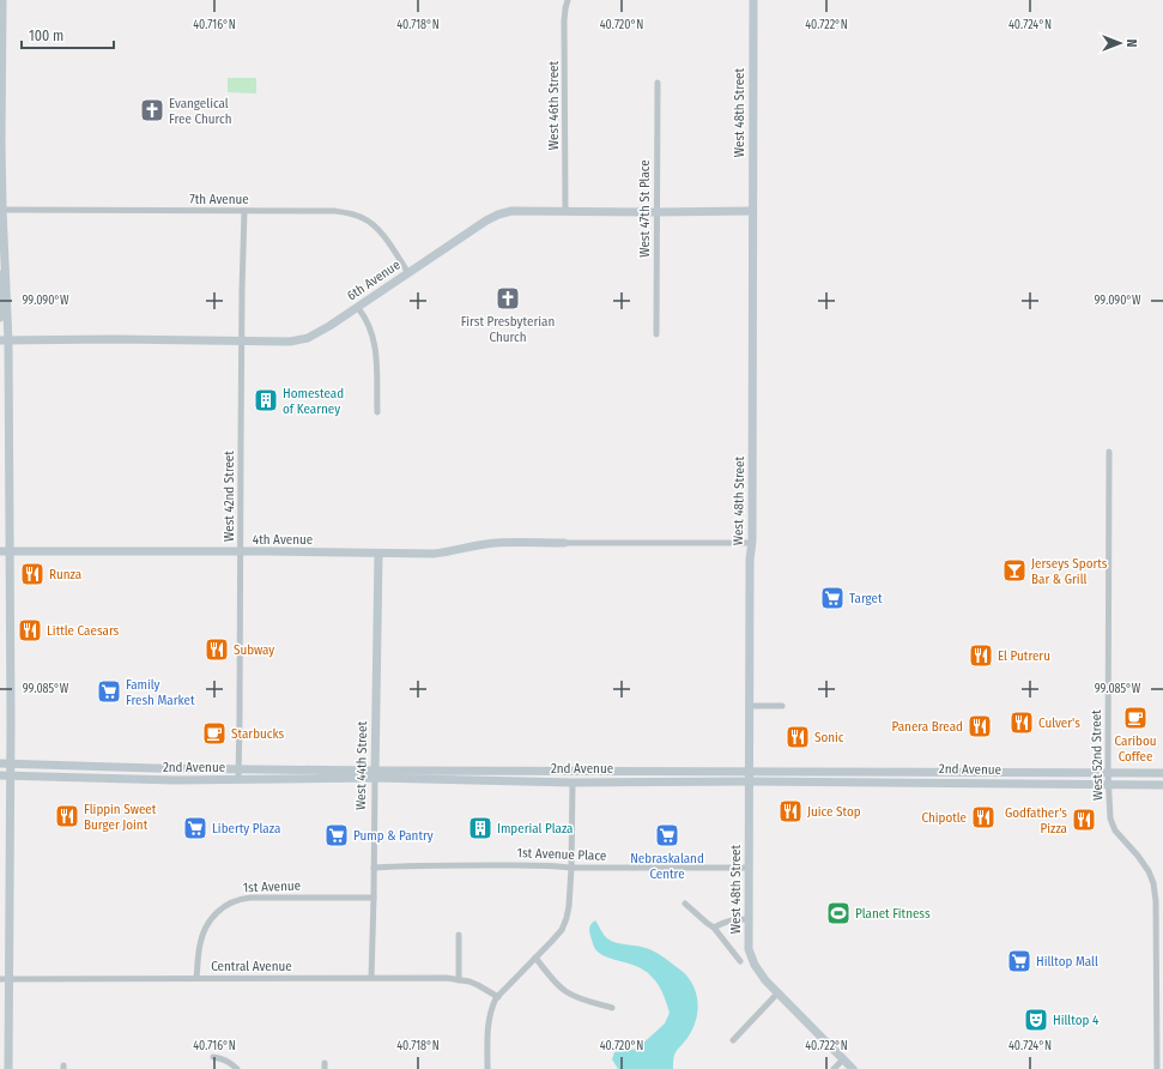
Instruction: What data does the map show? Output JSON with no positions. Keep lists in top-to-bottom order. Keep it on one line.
{"streets":{"main road":["West 48th Street","6th Avenue","4th Avenue","West 44th Street","2nd Avenue"],"street":["West 46th Street","7th Avenue","West 47th St Place","West 42nd Street","West 52nd Street","1st Avenue Place","1st Avenue","Central Avenue"]},"crossings":[["West 46th Street","6th Avenue"],["West 48th Street","6th Avenue"],["West 48th Street","2nd Avenue"],["West 48th Street","1st Avenue Place"],["7th Avenue","6th Avenue"],["7th Avenue","West 42nd Street"],["West 47th St Place","6th Avenue"],["6th Avenue","West 42nd Street"],["West 42nd Street","4th Avenue"],["West 42nd Street","2nd Avenue"],["4th Avenue","West 44th Street"],["West 52nd Street","2nd Avenue"],["West 44th Street","2nd Avenue"],["West 44th Street","1st Avenue Place"],["West 44th Street","1st Avenue"],["West 44th Street","Central Avenue"],["1st Avenue","Central Avenue"]],"places":{"church":["Evangelical Free Church","First Presbyterian Church"],"building":["Homestead of Kearney","Imperial Plaza"],"bar":["Jerseys Sports Bar & Grill"],"restaurant":["Runza","Little Caesars","Subway","El Putreru","Culver's","Panera Bread","Sonic","Juice Stop","Flippin Sweet Burger Joint","Chipotle","Godfather's Pizza"],"supermarket":["Target","Family Fresh Market","Liberty Plaza","Pump & Pantry","Nebraskaland Centre","Hilltop Mall"],"cafe":["Caribou Coffee","Starbucks"],"sports":["Planet Fitness"],"theatre":["Hilltop 4"]},"scale_bar":"100 m","north":"right","coordinates":["40.716°N","40.718°N","40.720°N","40.722°N","40.724°N","99.090°W","99.085°W"]}
